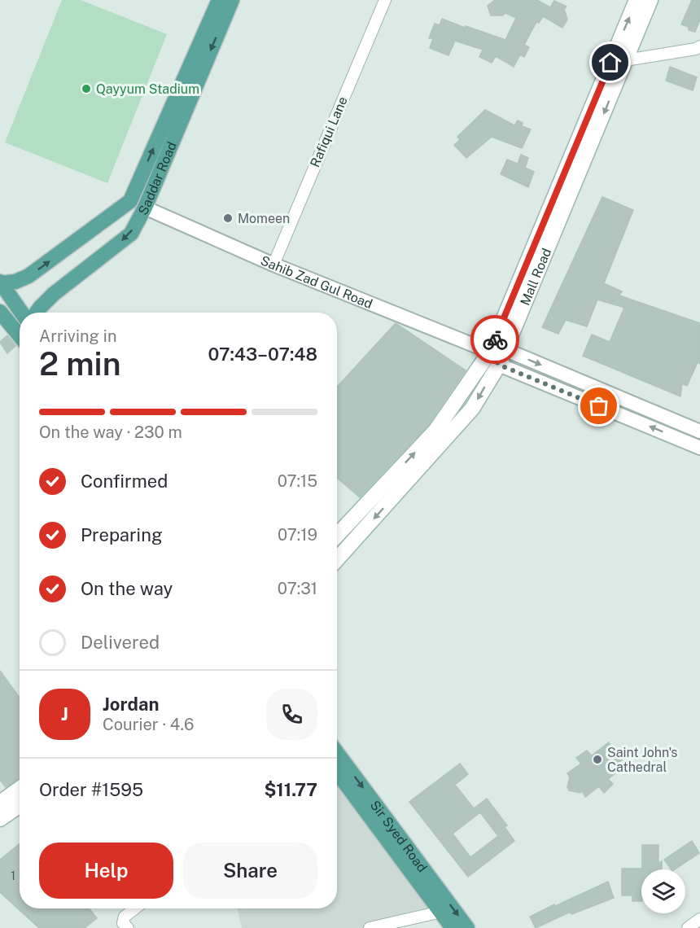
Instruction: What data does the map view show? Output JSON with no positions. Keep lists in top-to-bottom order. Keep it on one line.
{"streets":{"main road":["Saddar Road","Mall Road","Sir Syed Road"],"street":["Rafiqui Lane","Sahib Zad Gul Road"]},"crossings":[["Rafiqui Lane","Sahib Zad Gul Road"],["Saddar Road","Sahib Zad Gul Road"],["Mall Road","Sahib Zad Gul Road"]],"places":["Qayyum Stadium","Momeen","Saint John's Cathedral"],"house_numbers":["1"],"page":{"heading":["2 min","Arriving in","07:43–07:48"],"panel":["Jordan","Courier · 4.6","Order #1595","$11.77"],"bar":"On the way · 230 m","list":[["Confirmed","07:15"],["Preparing","07:19"],["On the way","07:31"],"Delivered"],"round":"J","buttons":["Help","Share"]}}
